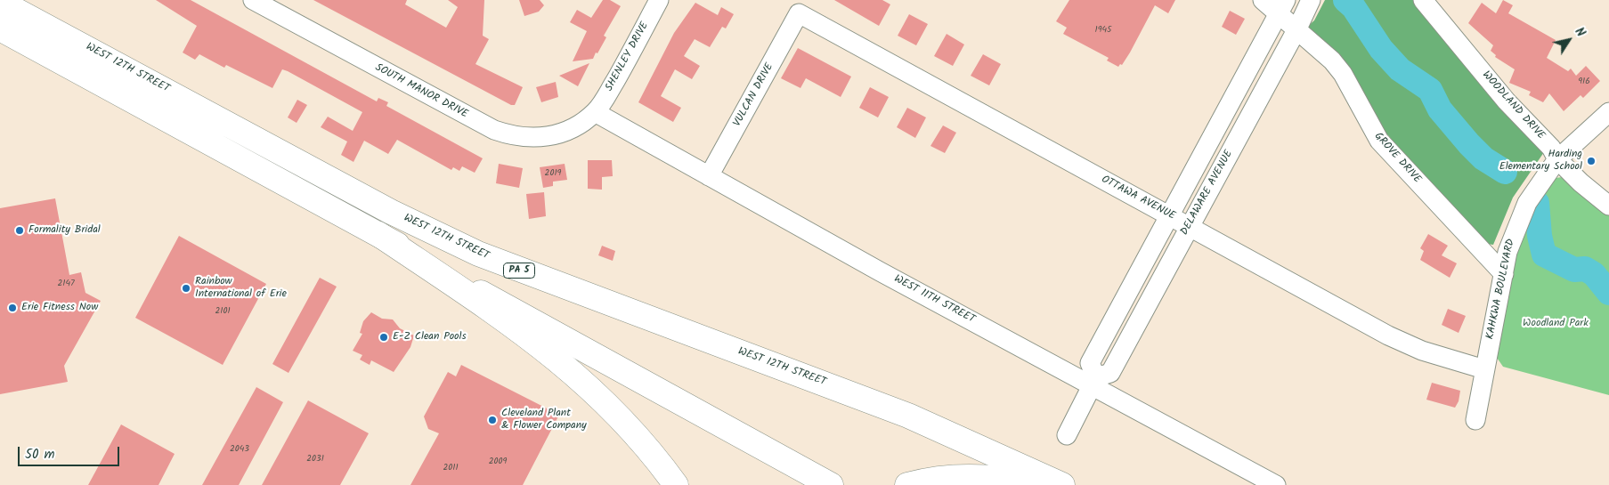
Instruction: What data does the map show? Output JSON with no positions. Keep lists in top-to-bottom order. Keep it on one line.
{"streets":{"main road":["WEST 12TH STREET","PA 5"],"street":["SHENLEY DRIVE","SOUTH MANOR DRIVE","VULCAN DRIVE","WOODLAND DRIVE","GROVE DRIVE","DELAWARE AVENUE","OTTAWA AVENUE","KAHKWA BOULEVARD","WEST 11TH STREET"]},"crossings":[["SHENLEY DRIVE","SOUTH MANOR DRIVE"],["SHENLEY DRIVE","WEST 11TH STREET"],["SOUTH MANOR DRIVE","WEST 11TH STREET"],["VULCAN DRIVE","OTTAWA AVENUE"],["VULCAN DRIVE","WEST 11TH STREET"],["WOODLAND DRIVE","KAHKWA BOULEVARD"],["GROVE DRIVE","DELAWARE AVENUE"],["GROVE DRIVE","KAHKWA BOULEVARD"],["DELAWARE AVENUE","OTTAWA AVENUE"],["DELAWARE AVENUE","WEST 11TH STREET"],["OTTAWA AVENUE","KAHKWA BOULEVARD"]],"parks":["Woodland Park"],"places":["Harding Elementary School","Formality Bridal","Rainbow International of Erie","Erie Fitness Now","E-Z Clean Pools","Cleveland Plant & Flower Company"],"house_numbers":["1945","916","2019","2147","2101","2043","2031","2009","2011"],"scale_bar":"50 m","north":"top right"}
